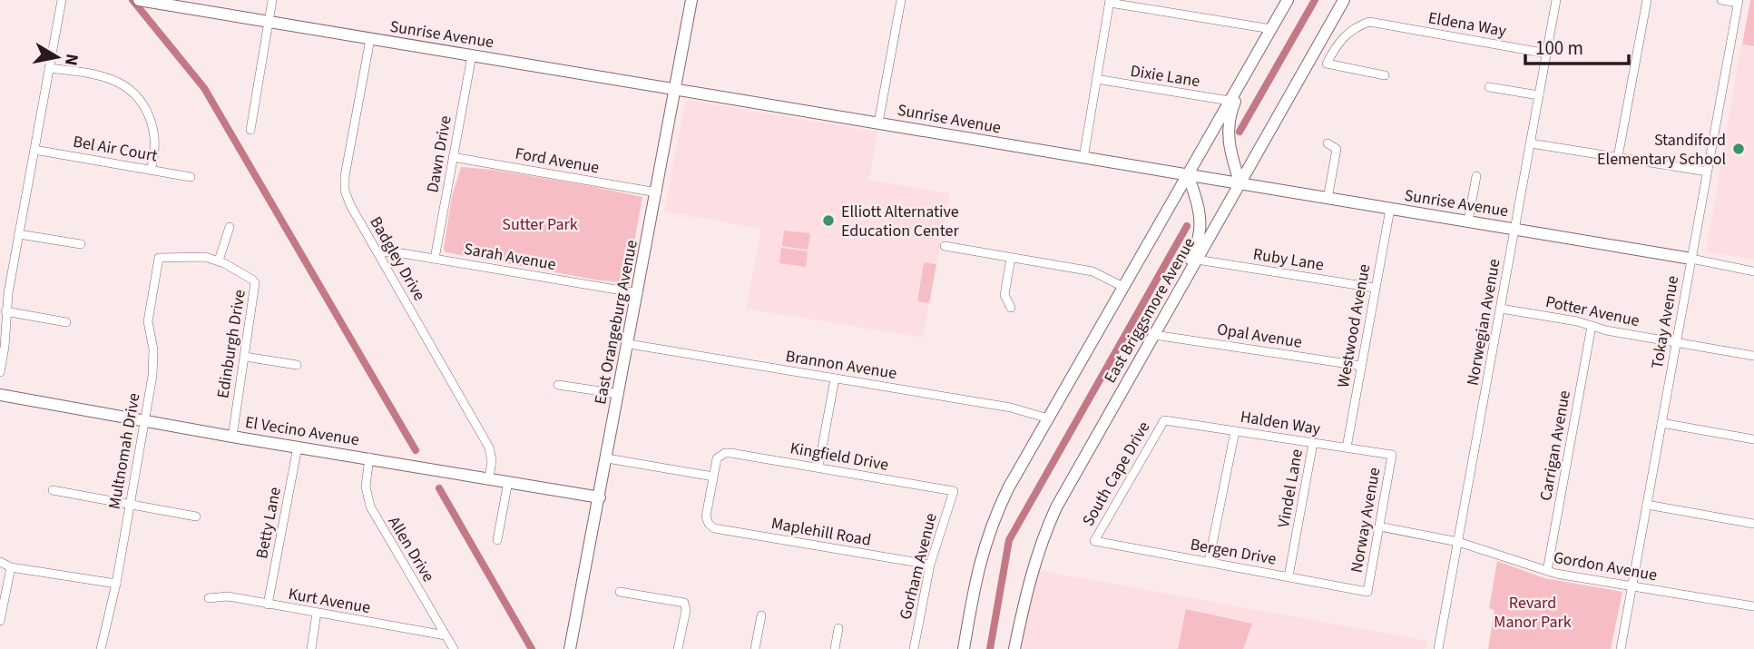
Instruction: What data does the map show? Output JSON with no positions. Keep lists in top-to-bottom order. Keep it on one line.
{"streets":{"street":["Eldena Way","Sunrise Avenue","Dixie Lane","Bel Air Court","Dawn Drive","Ford Avenue","Sarah Avenue","Badgley Drive","Ruby Lane","East Briggsmore Avenue","Potter Avenue","East Orangeburg Avenue","Norwegian Avenue","Tokay Avenue","Westwood Avenue","Opal Avenue","Edinburgh Drive","Brannon Avenue","Halden Way","El Vecino Avenue","Carrigan Avenue","Multnomah Drive","Kingfield Drive","South Cape Drive","Vindel Lane","Norway Avenue","Betty Lane","Maplehill Road","Allen Drive","Bergen Drive","Gorham Avenue","Gordon Avenue","Kurt Avenue"]},"crossings":[["Eldena Way","Norwegian Avenue"],["Sunrise Avenue","Dawn Drive"],["Sunrise Avenue","Badgley Drive"],["Sunrise Avenue","East Briggsmore Avenue"],["Sunrise Avenue","East Orangeburg Avenue"],["Sunrise Avenue","Norwegian Avenue"],["Sunrise Avenue","Tokay Avenue"],["Sunrise Avenue","Westwood Avenue"],["Dawn Drive","Ford Avenue"],["Dawn Drive","Sarah Avenue"],["Ford Avenue","East Orangeburg Avenue"],["Sarah Avenue","Badgley Drive"],["Sarah Avenue","East Orangeburg Avenue"],["Badgley Drive","El Vecino Avenue"],["Ruby Lane","East Briggsmore Avenue"],["Ruby Lane","Westwood Avenue"],["East Briggsmore Avenue","Opal Avenue"],["Potter Avenue","Norwegian Avenue"],["Potter Avenue","Tokay Avenue"],["Potter Avenue","Carrigan Avenue"],["East Orangeburg Avenue","Brannon Avenue"],["East Orangeburg Avenue","El Vecino Avenue"],["Norwegian Avenue","Gordon Avenue"],["Tokay Avenue","Gordon Avenue"],["Westwood Avenue","Opal Avenue"],["Westwood Avenue","Halden Way"],["Edinburgh Drive","El Vecino Avenue"],["Edinburgh Drive","Multnomah Drive"],["Halden Way","South Cape Drive"],["Halden Way","Vindel Lane"],["Halden Way","Norway Avenue"],["El Vecino Avenue","Multnomah Drive"],["El Vecino Avenue","Betty Lane"],["El Vecino Avenue","Allen Drive"],["Carrigan Avenue","Gordon Avenue"],["Kingfield Drive","Maplehill Road"],["Kingfield Drive","Gorham Avenue"],["South Cape Drive","Bergen Drive"],["Vindel Lane","Bergen Drive"],["Norway Avenue","Bergen Drive"],["Norway Avenue","Gordon Avenue"],["Betty Lane","Kurt Avenue"],["Maplehill Road","Gorham Avenue"],["Allen Drive","Kurt Avenue"]],"parks":["Sutter Park","Revard Manor Park"],"places":["Standiford Elementary School","Elliott Alternative Education Center"],"scale_bar":"100 m","north":"right"}
